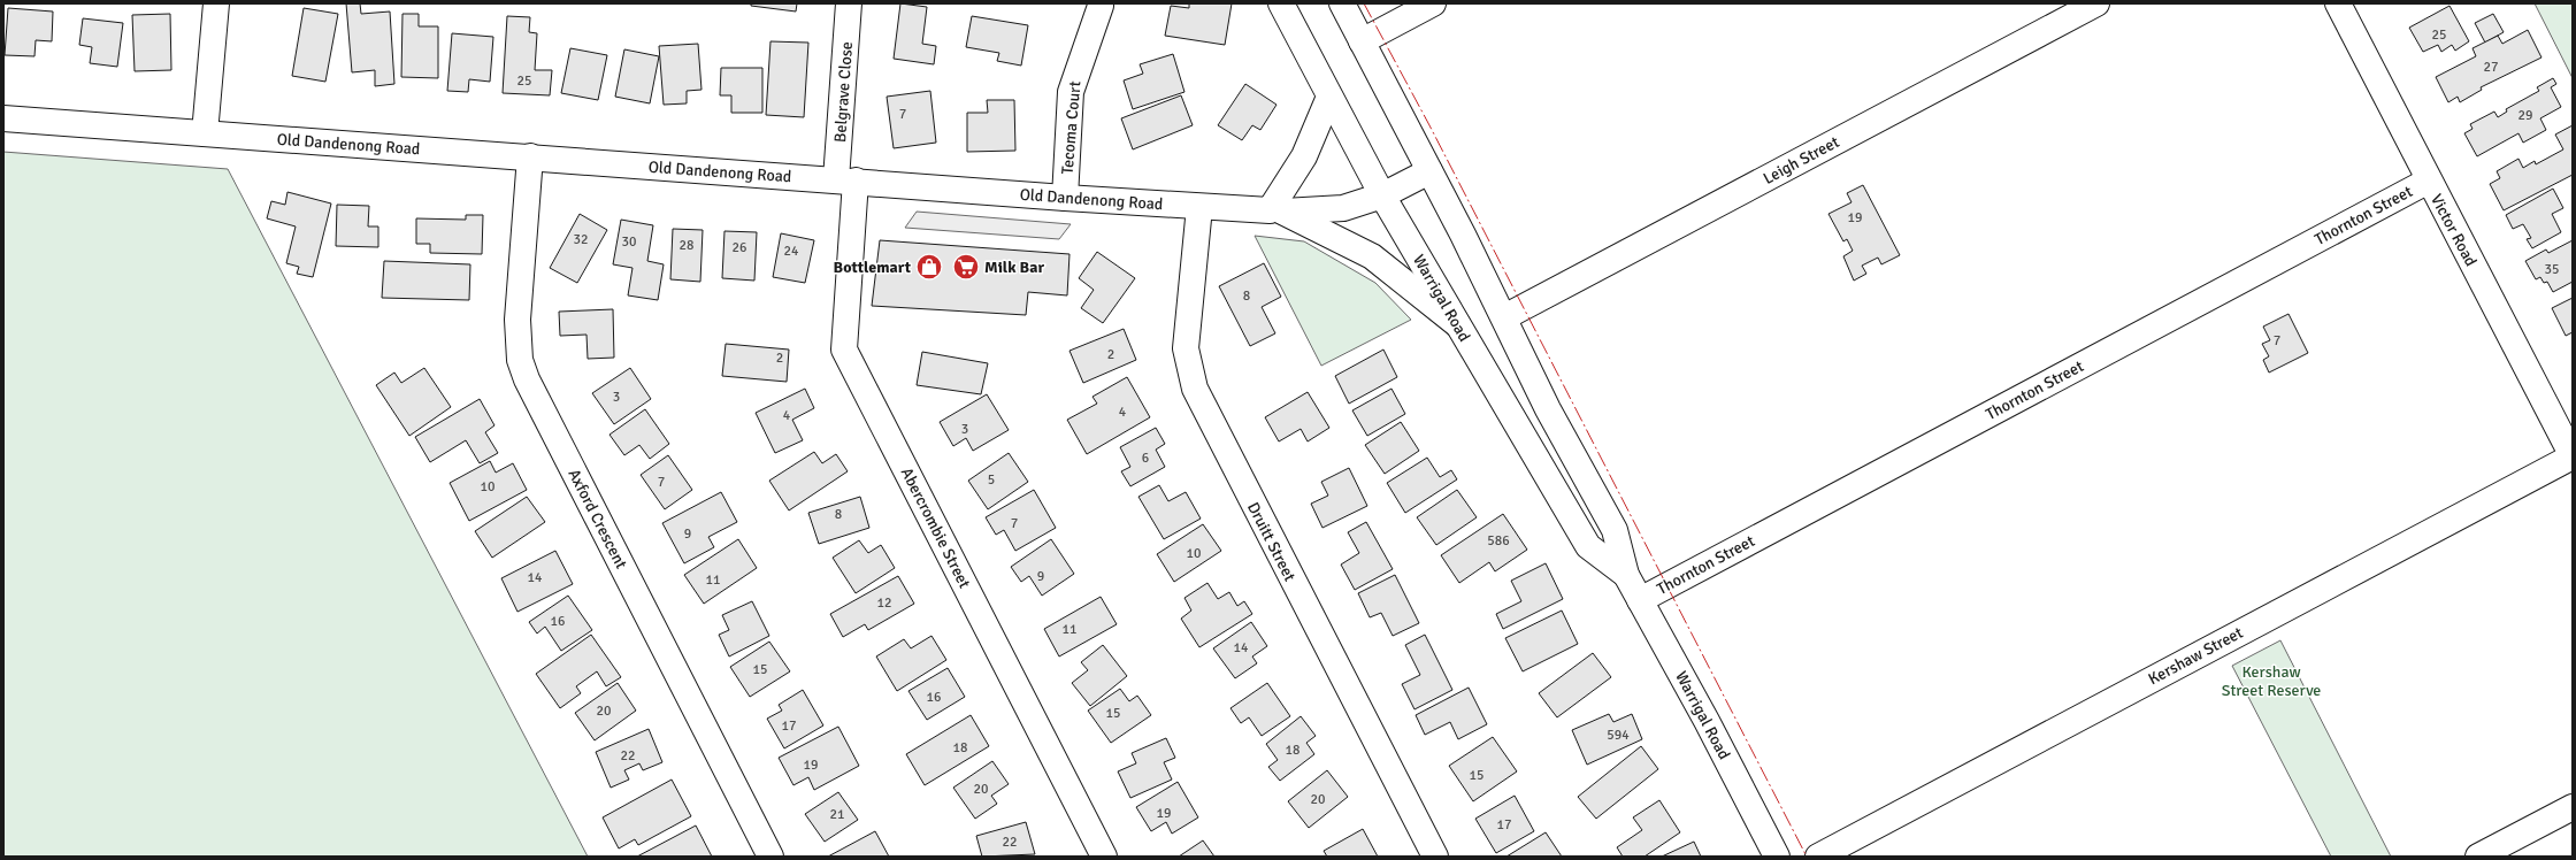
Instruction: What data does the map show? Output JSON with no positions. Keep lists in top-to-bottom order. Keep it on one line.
{"streets":{"main road":["Belgrave Close","Tecoma Court","Old Dandenong Road","Leigh Street","Thornton Street","Victor Road","Warrigal Road","Axford Crescent","Abercrombie Street","Druitt Street","Kershaw Street"]},"crossings":[["Belgrave Close","Old Dandenong Road"],["Belgrave Close","Abercrombie Street"],["Tecoma Court","Old Dandenong Road"],["Old Dandenong Road","Warrigal Road"],["Old Dandenong Road","Axford Crescent"],["Old Dandenong Road","Abercrombie Street"],["Old Dandenong Road","Druitt Street"],["Leigh Street","Warrigal Road"],["Thornton Street","Victor Road"],["Thornton Street","Warrigal Road"],["Victor Road","Kershaw Street"]],"parks":["Kershaw Street Reserve"],"places":{"shop":["Bottlemart"],"supermarket":["Milk Bar"]},"house_numbers":["25","27","25","7","29","19","32","30","28","26","24","35","8","7","2","2","3","4","4","3","6","5","7","10","8","7","9","586","10","9","14","11","12","16","11","14","15","16","20","15","17","594","18","18","22","19","15","20","20","19","21","17","22"]}
